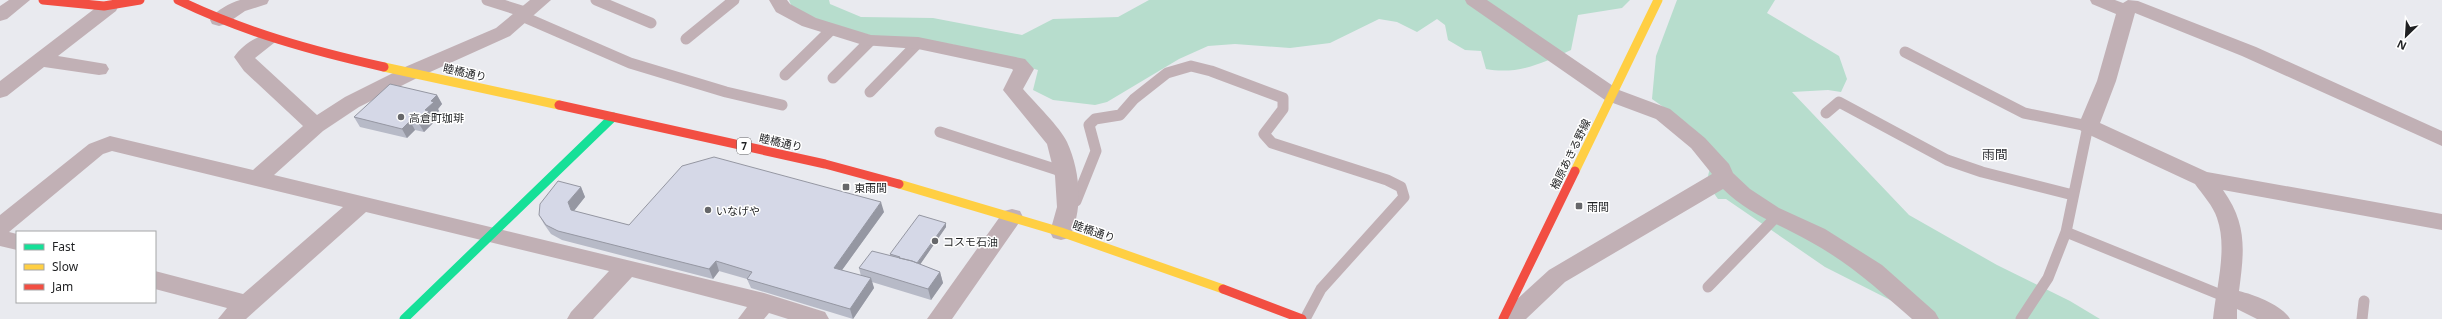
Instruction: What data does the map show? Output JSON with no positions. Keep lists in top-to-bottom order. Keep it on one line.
{"streets":{"main road":["睦橋通り","7","楢原あきる野線"]},"districts":["雨間"],"places":{"other":["高倉町珈琲","いなげや","コスモ石油"],"transit":["東雨間","雨間"]},"legend":["Fast","Slow","Jam"],"north":"bottom left"}
